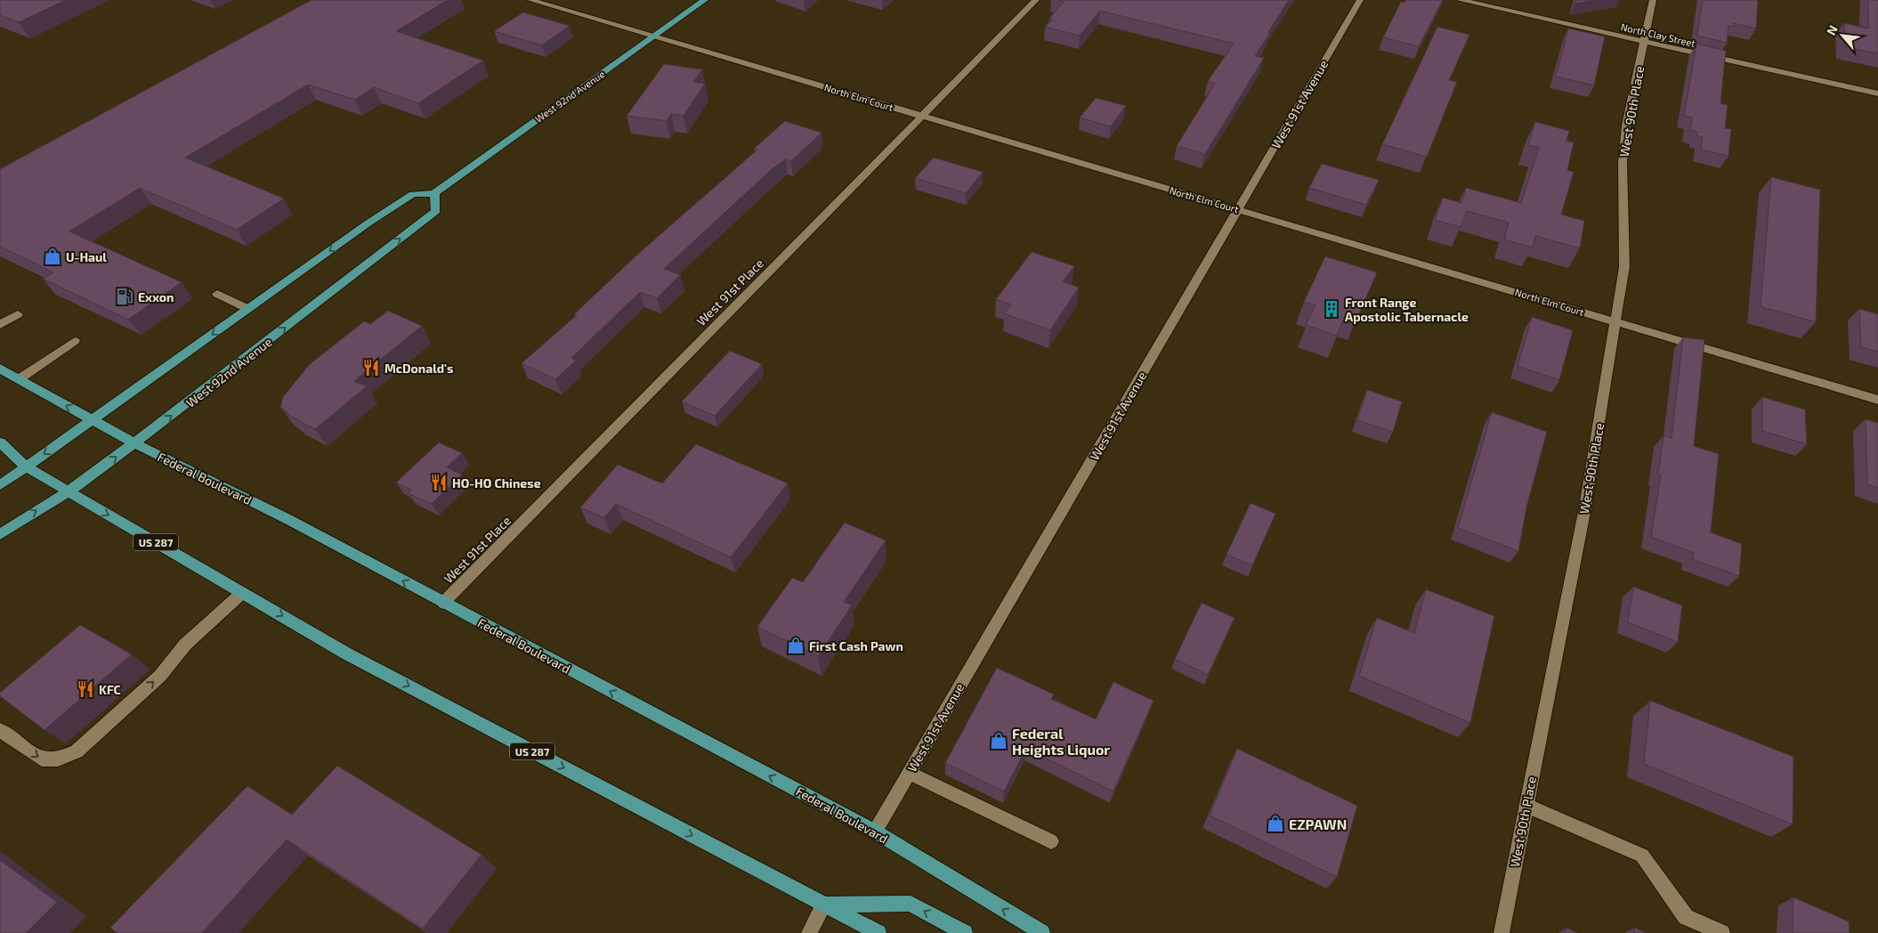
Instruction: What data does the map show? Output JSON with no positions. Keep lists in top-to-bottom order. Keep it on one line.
{"streets":{"main road":["West 92nd Avenue","Federal Boulevard","US 287"],"street":["North Clay Street","North Elm Court","West 91st Avenue","West 90th Place","West 91st Place"]},"crossings":[["North Clay Street","West 90th Place"],["West 92nd Avenue","North Elm Court"],["West 92nd Avenue","Federal Boulevard"],["West 92nd Avenue","US 287"],["North Elm Court","West 91st Avenue"],["North Elm Court","West 90th Place"],["North Elm Court","West 91st Place"],["West 91st Avenue","Federal Boulevard"],["West 91st Place","Federal Boulevard"]],"places":{"shop":["U-Haul","First Cash Pawn","Federal Heights Liquor","EZPAWN"],"fuel station":["Exxon"],"building":["Front Range Apostolic Tabernacle"],"restaurant":["McDonald's","HO-HO Chinese","KFC"]},"north":"top left"}
